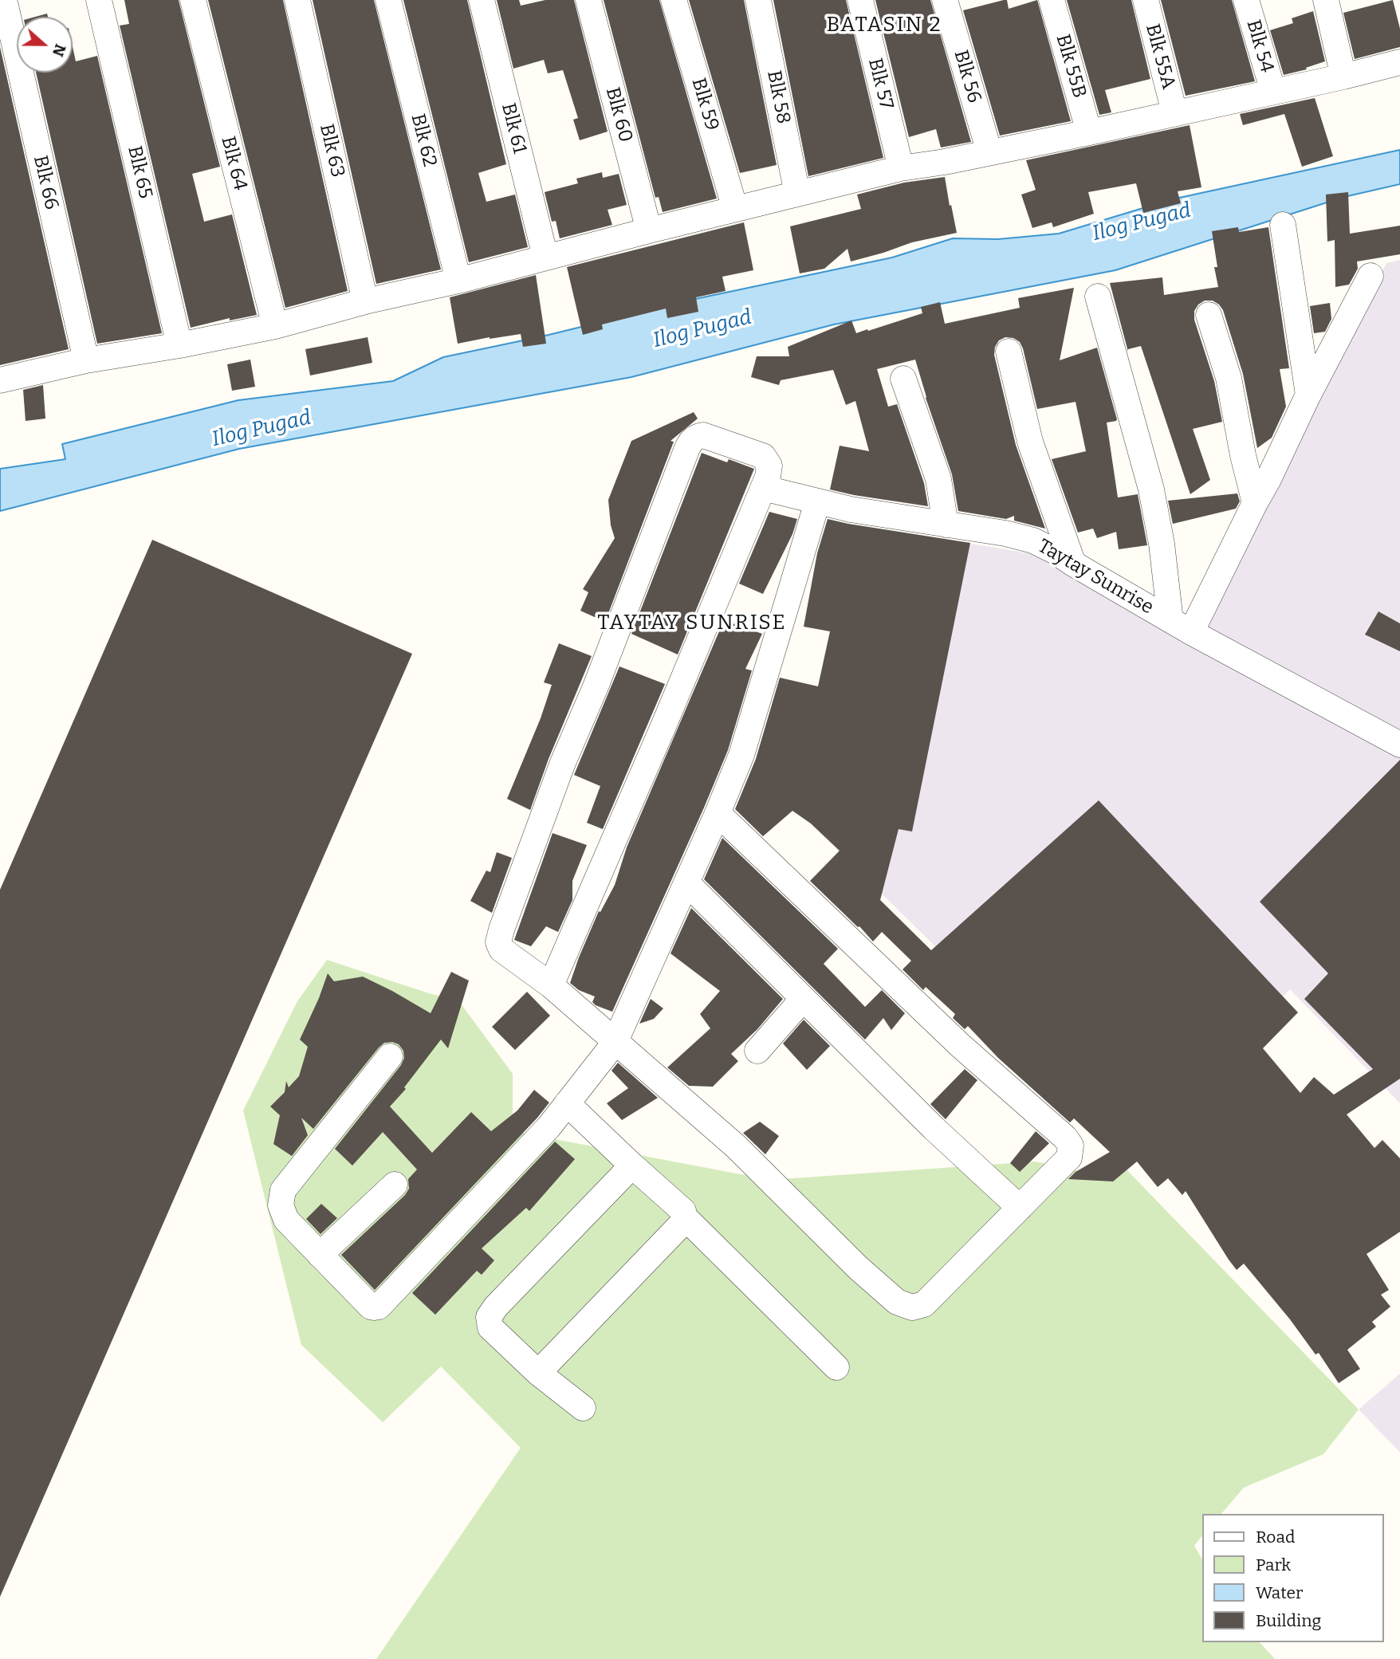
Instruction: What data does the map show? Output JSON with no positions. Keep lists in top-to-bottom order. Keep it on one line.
{"streets":{"street":["Blk 54","Blk 55A","Blk 55B","Blk 56","Blk 57","Blk 58","Blk 59","Blk 60","Blk 61","Blk 62","Blk 63","Blk 64","Blk 65","Blk 66","Taytay Sunrise"]},"districts":["BATASIN 2","TAYTAY SUNRISE"],"water":["Ilog Pugad"],"legend":["Road","Park","Water","Building"],"north":"right"}
